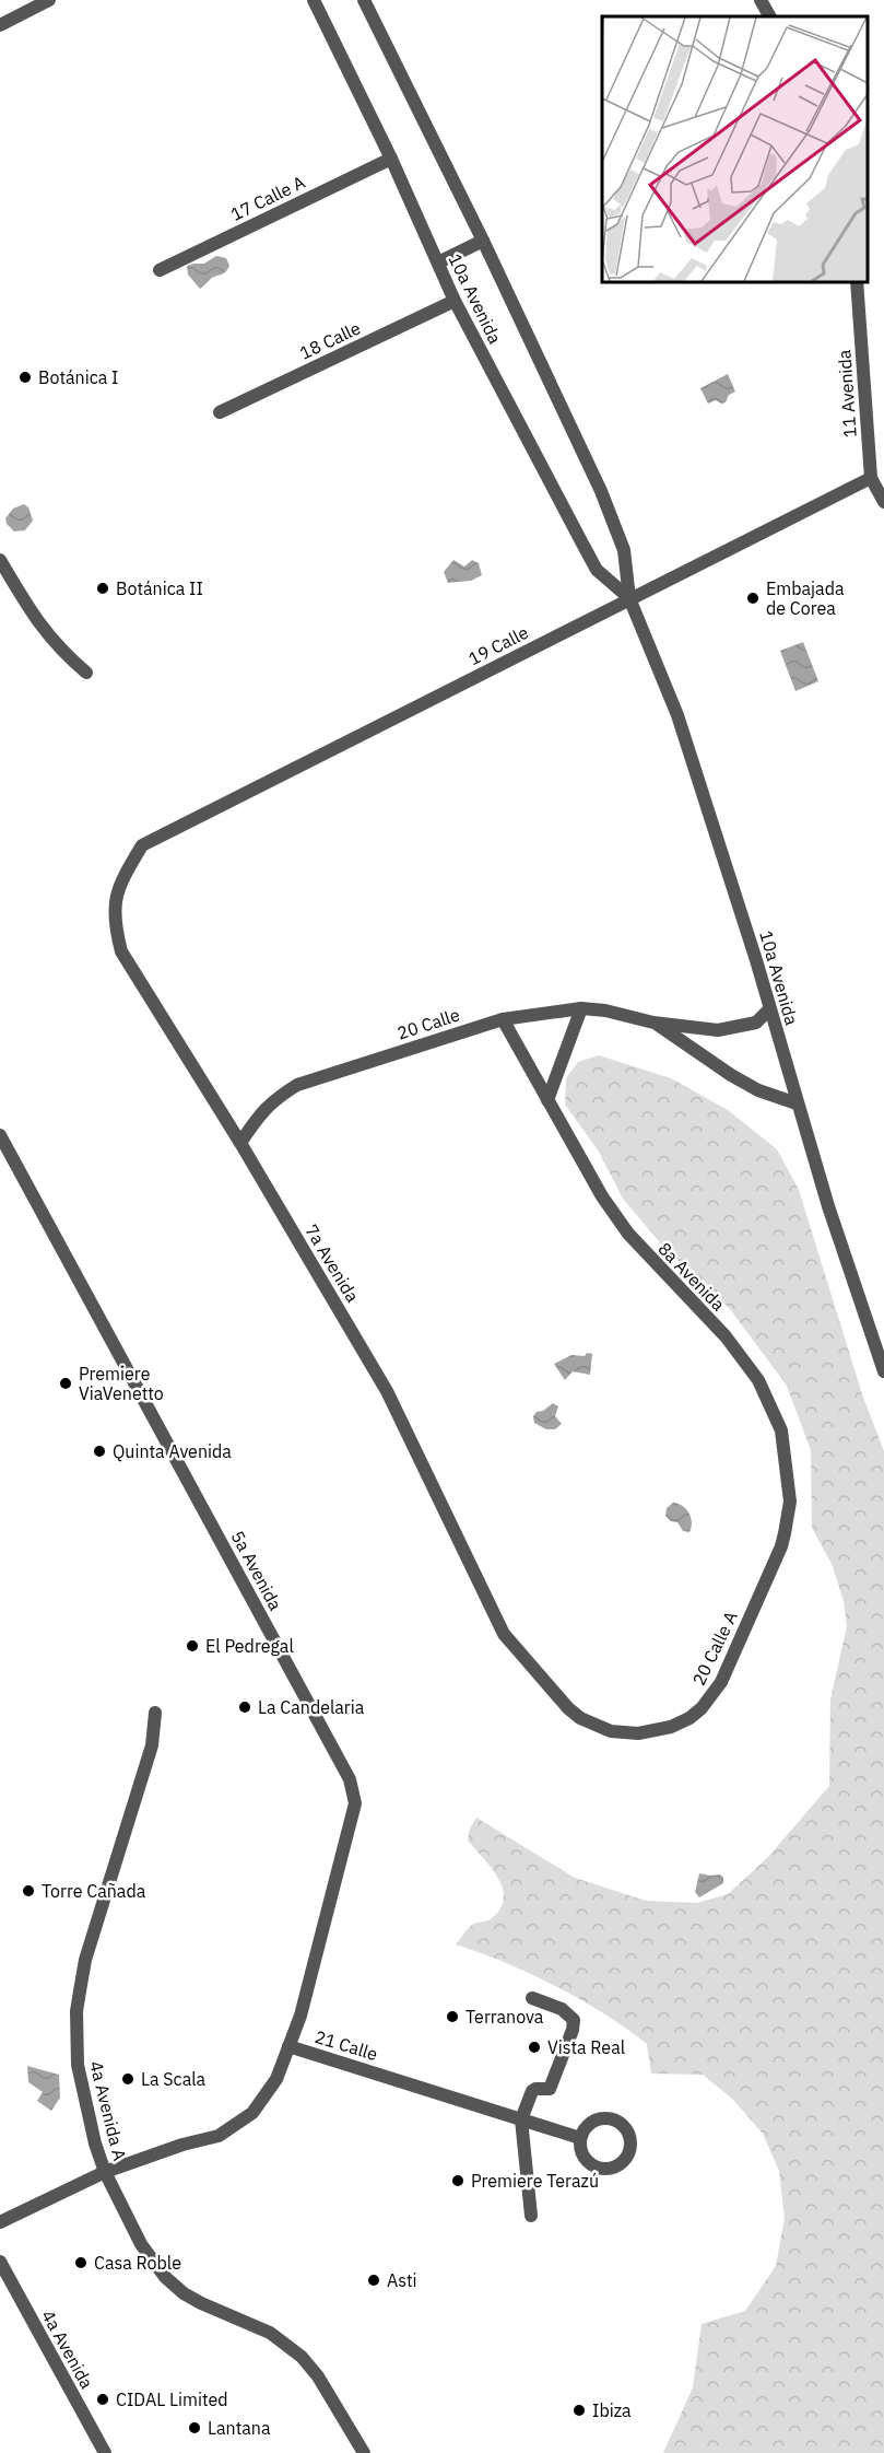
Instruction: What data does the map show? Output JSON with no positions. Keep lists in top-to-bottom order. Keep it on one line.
{"streets":{"street":["17 Calle A","10a Avenida","18 Calle","11 Avenida","19 Calle","20 Calle","7a Avenida","8a Avenida","5a Avenida","20 Calle A","21 Calle","4a Avenida A","4a Avenida"]},"crossings":[["17 Calle A","10a Avenida"],["10a Avenida","18 Calle"],["10a Avenida","19 Calle"],["10a Avenida","20 Calle"],["11 Avenida","19 Calle"],["19 Calle","7a Avenida"],["20 Calle","7a Avenida"],["20 Calle","8a Avenida"],["7a Avenida","20 Calle A"],["8a Avenida","20 Calle A"],["5a Avenida","21 Calle"],["21 Calle","4a Avenida A"]],"places":["Botánica I","Botánica II","Embajada de Corea","Premiere ViaVenetto","Quinta Avenida","El Pedregal","La Candelaria","Torre Cañada","Terranova","Vista Real","La Scala","Premiere Terazú","Casa Roble","Asti","CIDAL Limited","Ibiza","Lantana"]}
